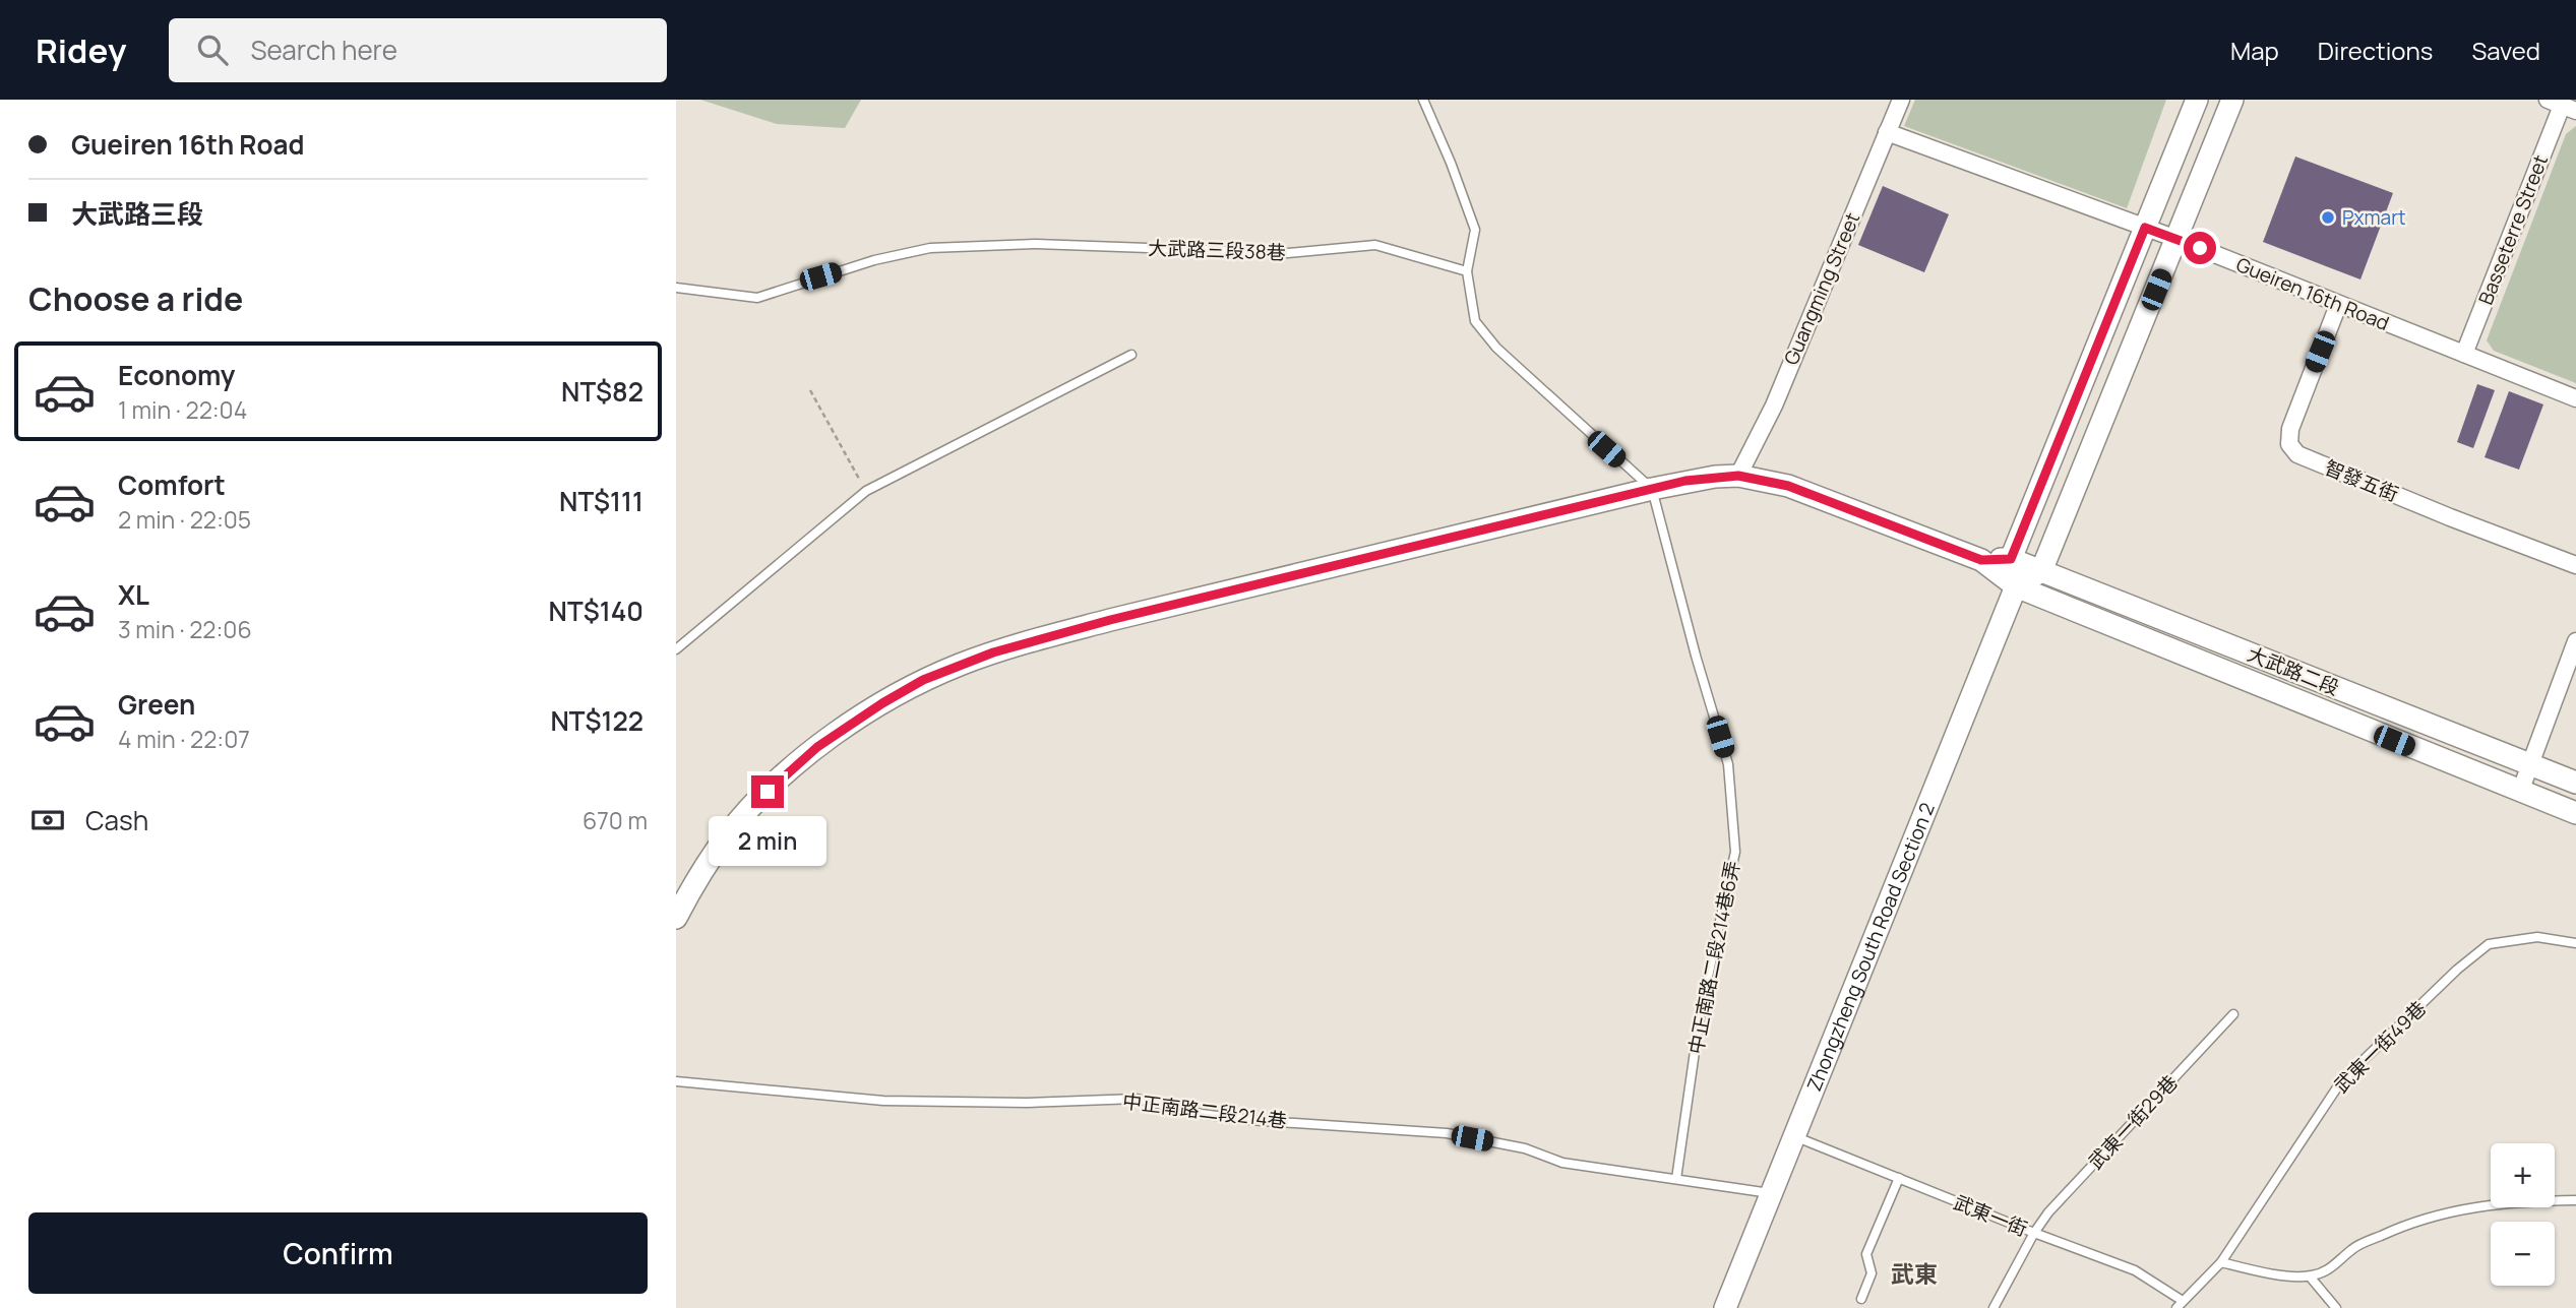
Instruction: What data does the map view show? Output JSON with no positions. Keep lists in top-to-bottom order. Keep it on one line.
{"streets":{"street":["Basseterre Street","Guangming Street","Gueiren 16th Road","智發五街","大武路二段","Zhongzheng South Road Section 2"],"lane":["大武路三段38巷","中正南路二段214巷6弄","武東一街49巷","中正南路二段214巷","武東一街29巷","武東一街"]},"crossings":[["Basseterre Street","Gueiren 16th Road"],["Guangming Street","Gueiren 16th Road"],["Gueiren 16th Road","智發五街"],["大武路二段","Zhongzheng South Road Section 2"],["Zhongzheng South Road Section 2","中正南路二段214巷"],["Zhongzheng South Road Section 2","武東一街"],["中正南路二段214巷6弄","中正南路二段214巷"],["武東一街49巷","武東一街"],["武東一街29巷","武東一街"]],"districts":["武東"],"places":["Pxmart"],"page":{"header":"Ridey","search":"Search here","nav":["Map","Directions","Saved"],"banner":["Gueiren 16th Road","大武路三段"],"heading":"Choose a ride","list":[{"name":"Economy","note":"1 min · 22:04","value":"NT$82"},{"name":"Comfort","note":"2 min · 22:05","value":"NT$111"},{"name":"XL","note":"3 min · 22:06","value":"NT$140"},{"name":"Green","note":"4 min · 22:07","value":"NT$122"}],"pay":["Cash","670 m"],"bubble":"2 min","map_buttons":["+","−"],"buttons":"Confirm"}}
